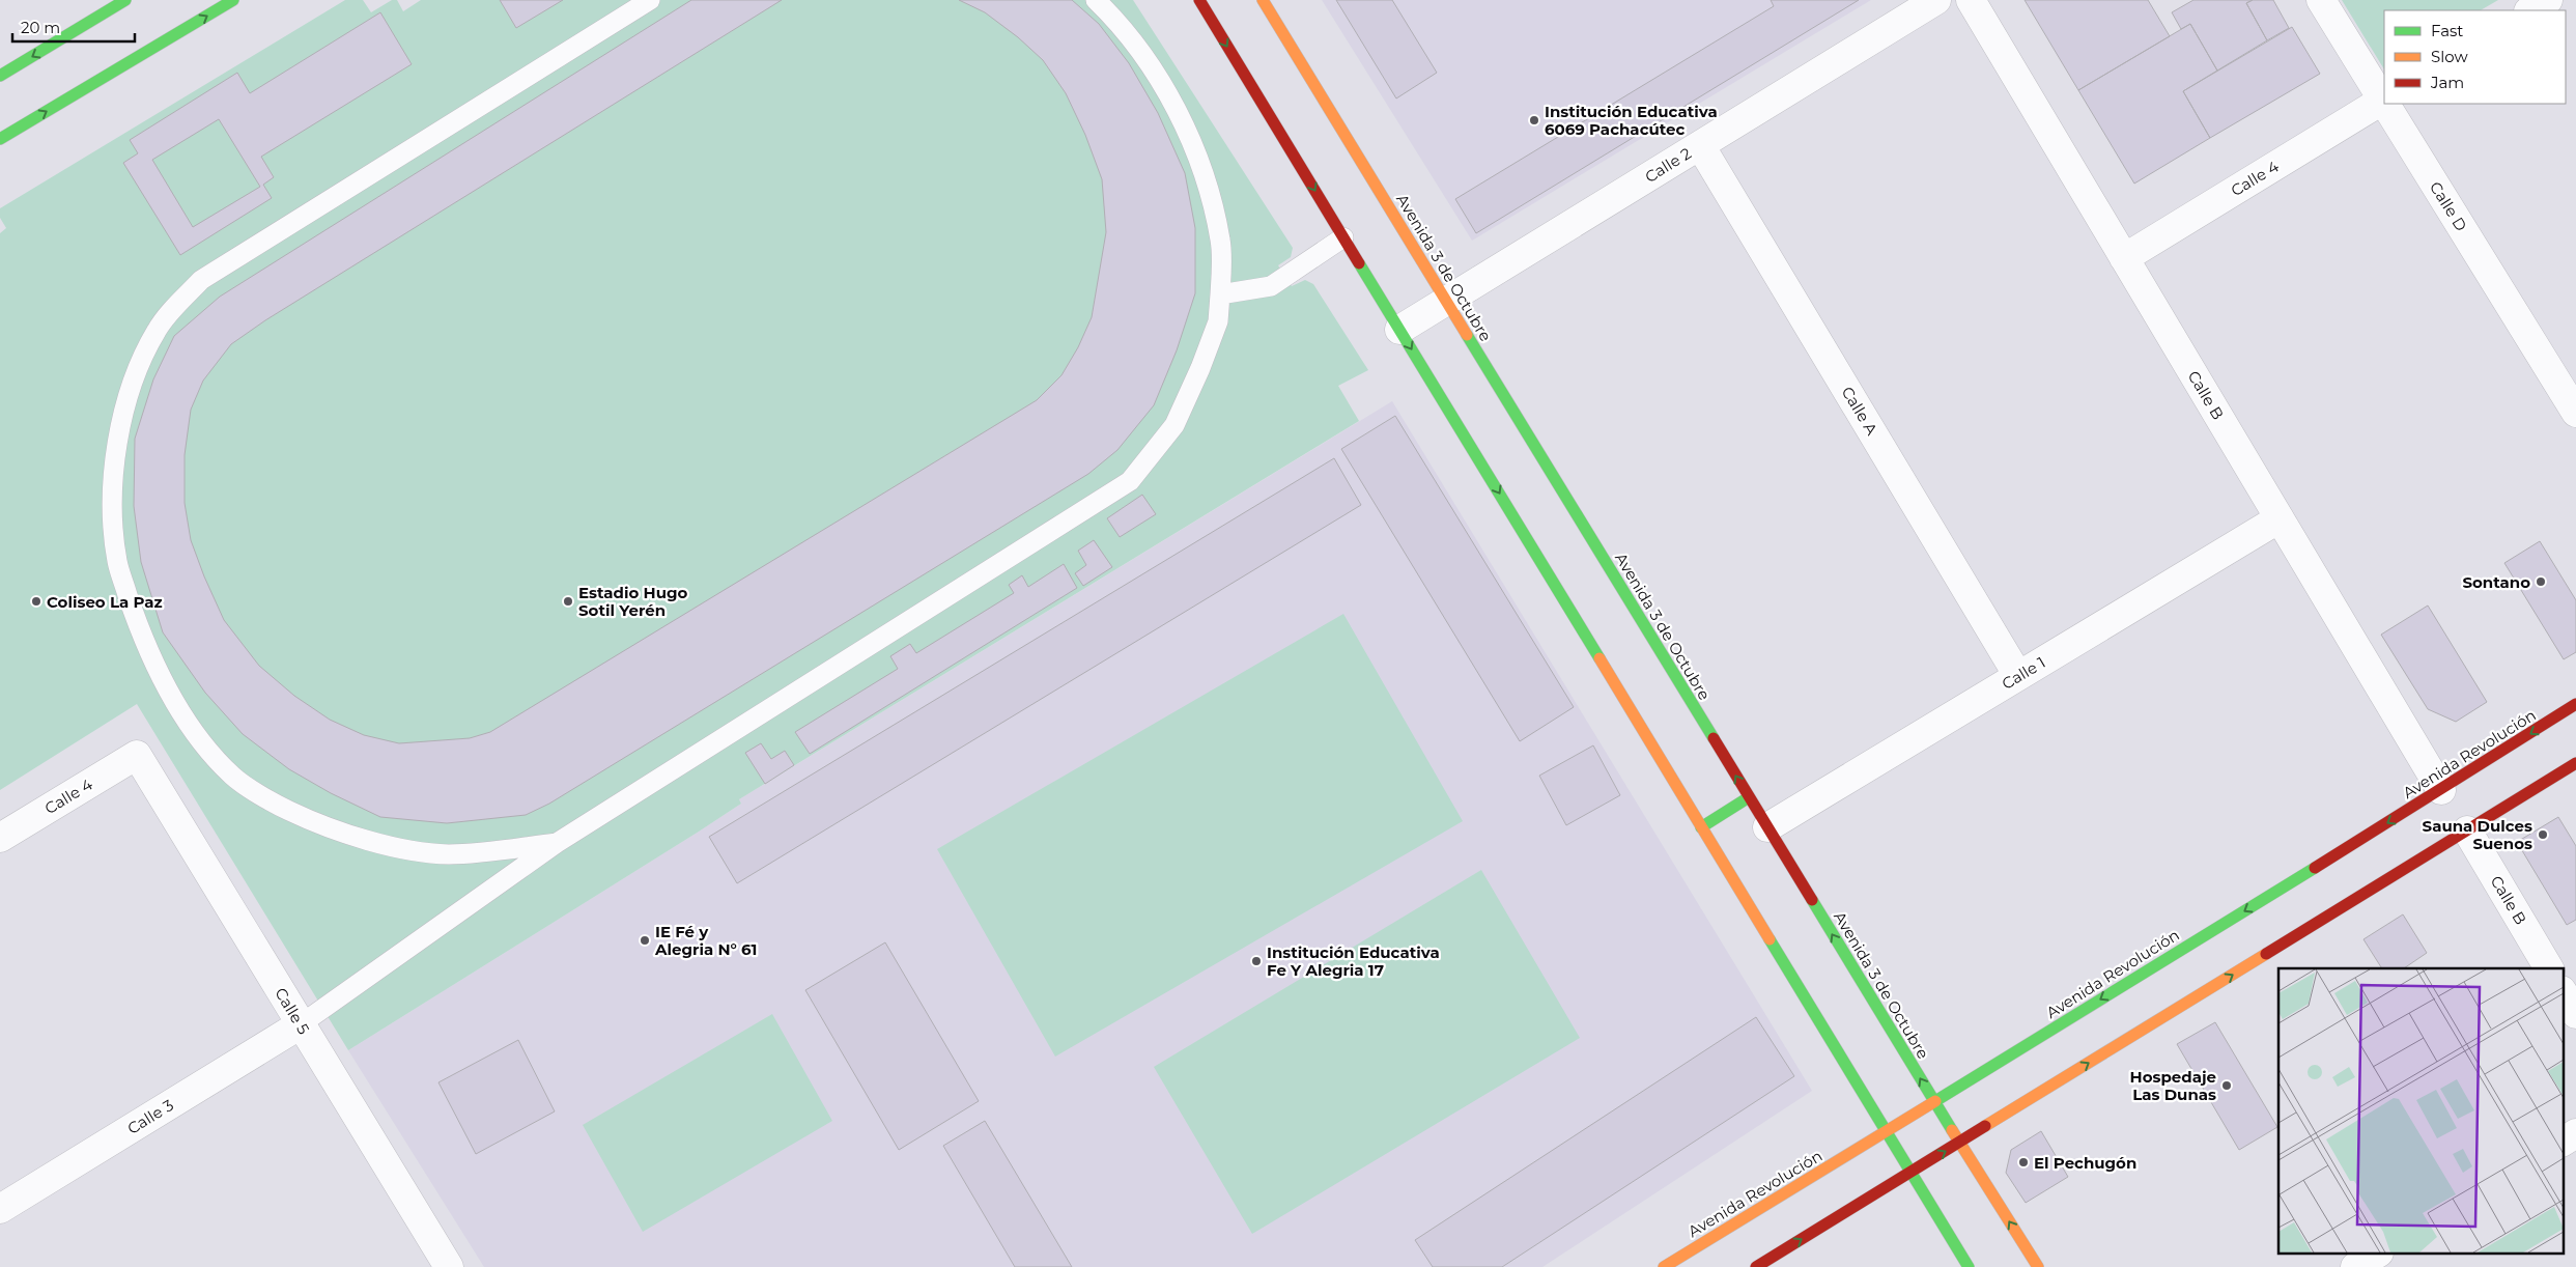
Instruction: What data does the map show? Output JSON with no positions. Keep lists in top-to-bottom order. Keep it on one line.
{"streets":{"street":["Calle 2","Calle 4","Calle D","Avenida 3 de Octubre","Calle B","Calle A","Calle 1","Avenida Revolución","Calle 5","Calle 3"]},"crossings":[["Calle 2","Avenida 3 de Octubre"],["Calle 2","Calle A"],["Calle 4","Calle D"],["Calle 4","Calle B"],["Calle 4","Calle 5"],["Avenida 3 de Octubre","Calle 1"],["Avenida 3 de Octubre","Avenida Revolución"],["Calle B","Calle 1"],["Calle B","Avenida Revolución"],["Calle A","Calle 1"],["Calle 5","Calle 3"]],"places":["Institución Educativa 6069 Pachacútec","Sontano","Coliseo La Paz","Estadio Hugo Sotil Yerén","Sauna Dulces Suenos","IE Fé y Alegria N° 61","Institución Educativa Fe Y Alegria 17","Hospedaje Las Dunas","El Pechugón"],"legend":["Fast","Slow","Jam"],"scale_bar":"20 m"}
